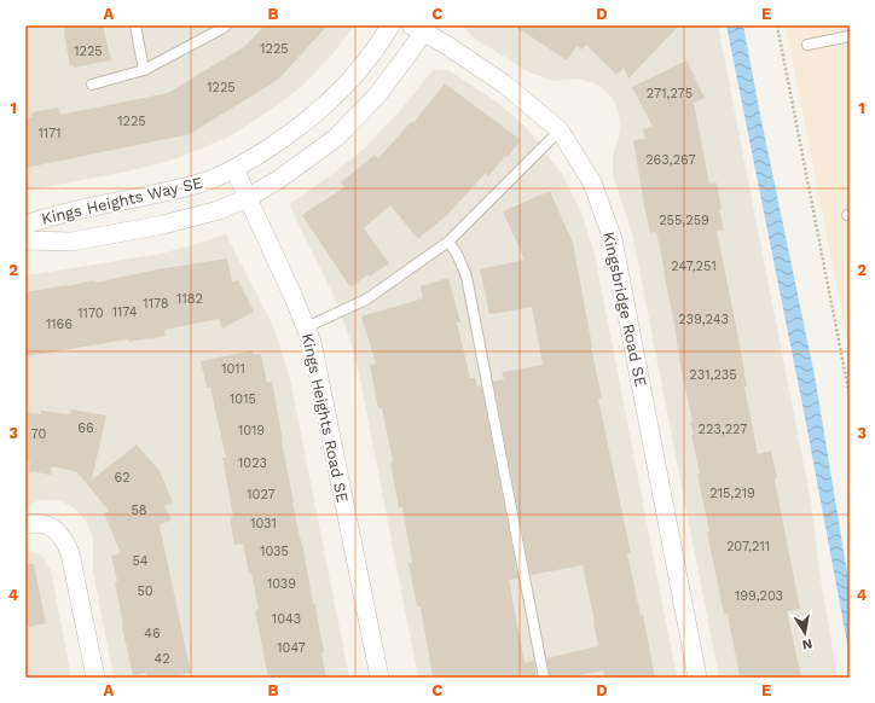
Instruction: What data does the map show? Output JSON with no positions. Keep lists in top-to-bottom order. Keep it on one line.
{"streets":{"street":["Kings Heights Way SE","Kingsbridge Road SE","Kings Heights Road SE"]},"crossings":[["Kings Heights Way SE","Kingsbridge Road SE"],["Kings Heights Way SE","Kings Heights Road SE"]],"house_numbers":["1225","1225","1225","271,275","1225","1171","263,267","255,259","247,251","1182","1178","1174","1170","239,243","1166","1011","231,235","1015","66","223,227","1019","70","1023","62","215,219","1027","58","1031","207,211","1035","54","1039","50","199,203","1043","46","1047","42"],"north":"bottom","grid":{"columns":["A","B","C","D","E"],"rows":["1","2","3","4"]}}
